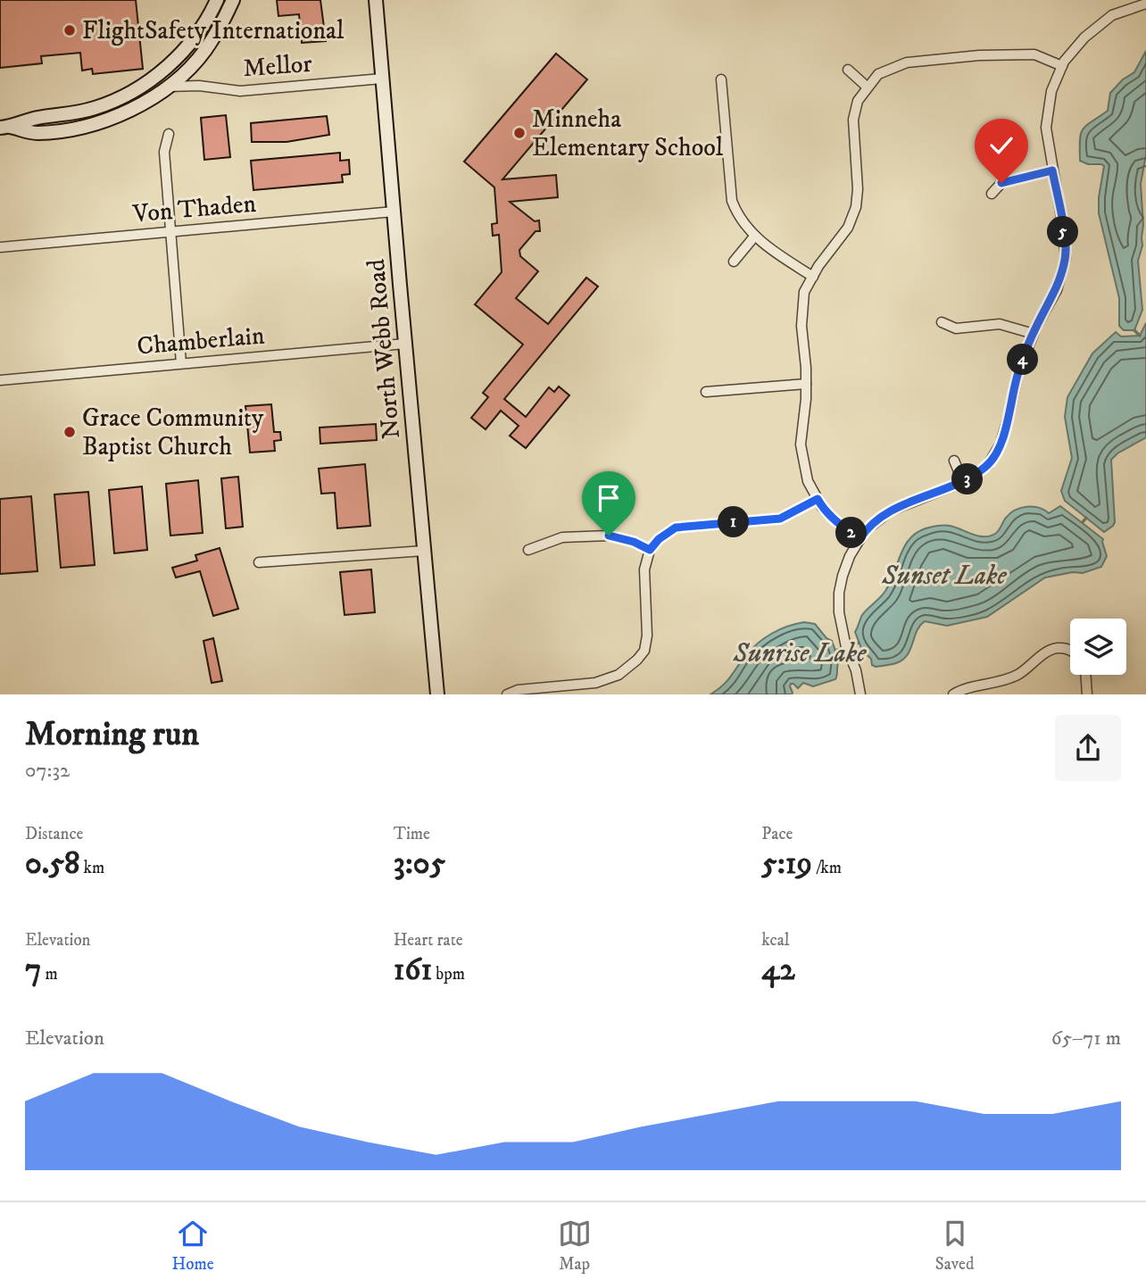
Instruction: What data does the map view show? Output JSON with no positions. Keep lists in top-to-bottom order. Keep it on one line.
{"streets":{"main road":["North Webb Road"],"street":["Mellor","Von Thaden","Chamberlain"]},"crossings":[["Mellor","North Webb Road"],["Von Thaden","North Webb Road"],["Chamberlain","North Webb Road"]],"water":["Sunset Lake","Sunrise Lake"],"places":["FlightSafety International","Minneha Elementary School","Grace Community Baptist Church"],"page":{"pins":["5","4","3","1","2"],"heading":["Morning run","07:32"],"stats":[["Distance","0.58 km"],["Time","3:05"],["Pace","5:19 /km"],["Elevation","7 m"],["Heart rate","161 bpm"],["kcal","42"]],"chart":["Elevation","65–71 m"],"tabs":["Home","Map","Saved"]}}
